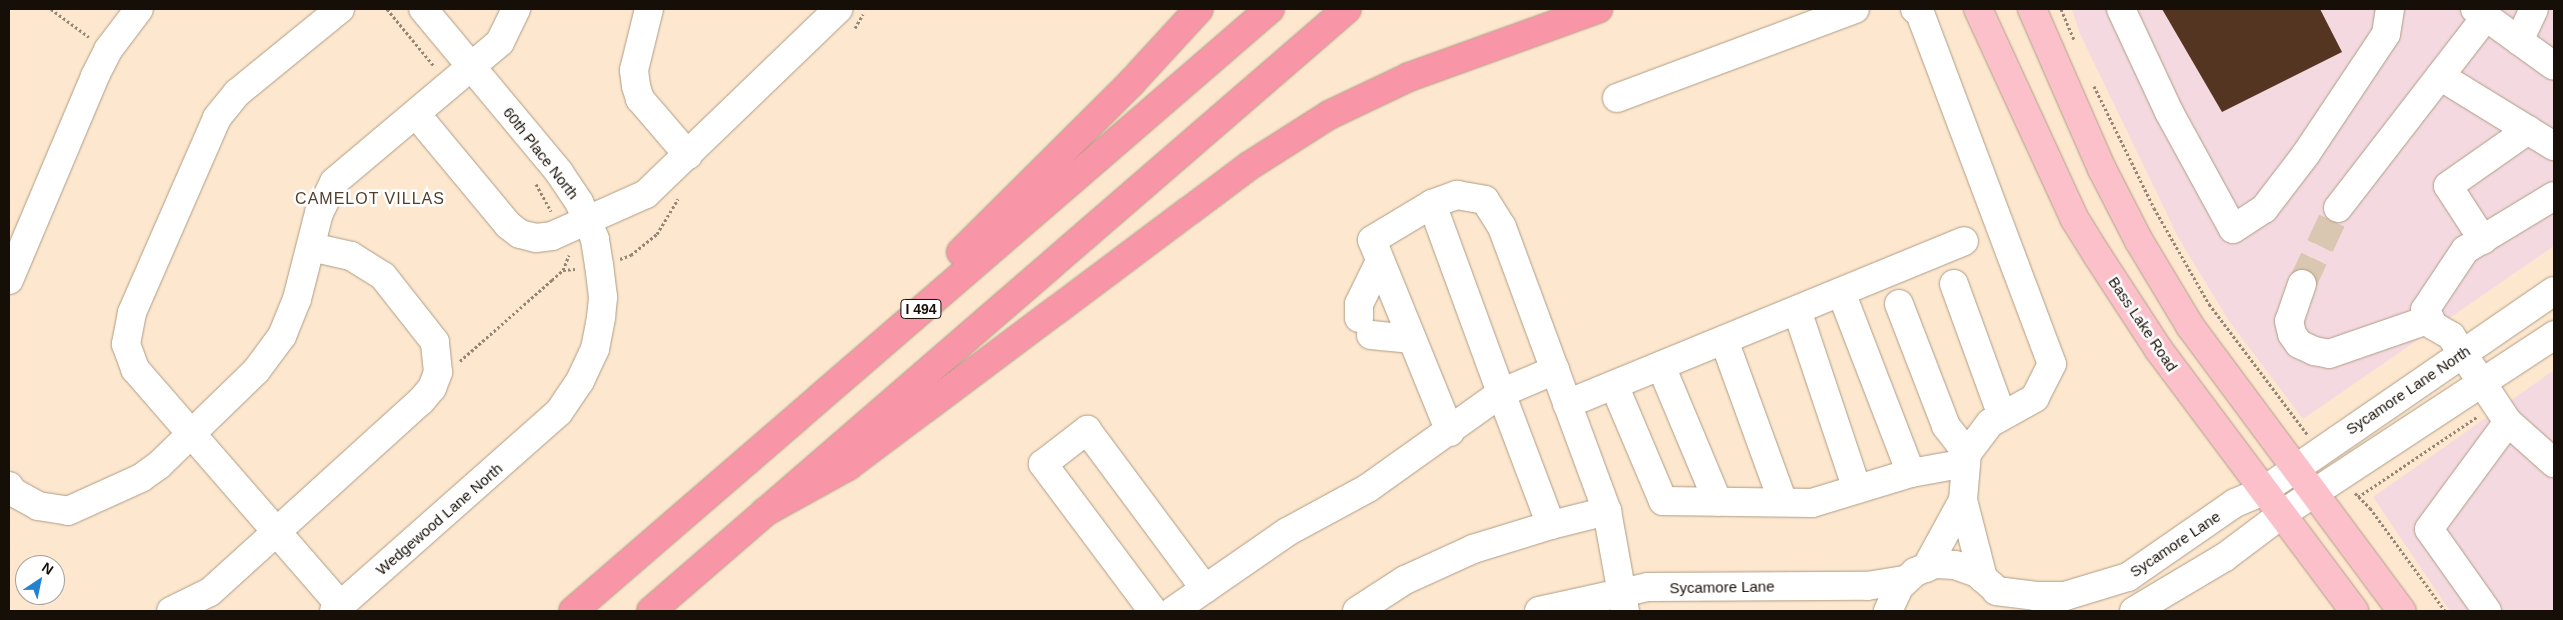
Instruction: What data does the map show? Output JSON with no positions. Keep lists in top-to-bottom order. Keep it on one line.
{"streets":{"highway":["I 494"],"main road":["Bass Lake Road"],"street":["60th Place North","Sycamore Lane North","Wedgewood Lane North","Sycamore Lane"]},"crossings":[["60th Place North","Wedgewood Lane North"],["Bass Lake Road","Sycamore Lane North"],["Bass Lake Road","Sycamore Lane"],["Sycamore Lane North","Sycamore Lane"]],"districts":["CAMELOT VILLAS"],"north":"top right"}
